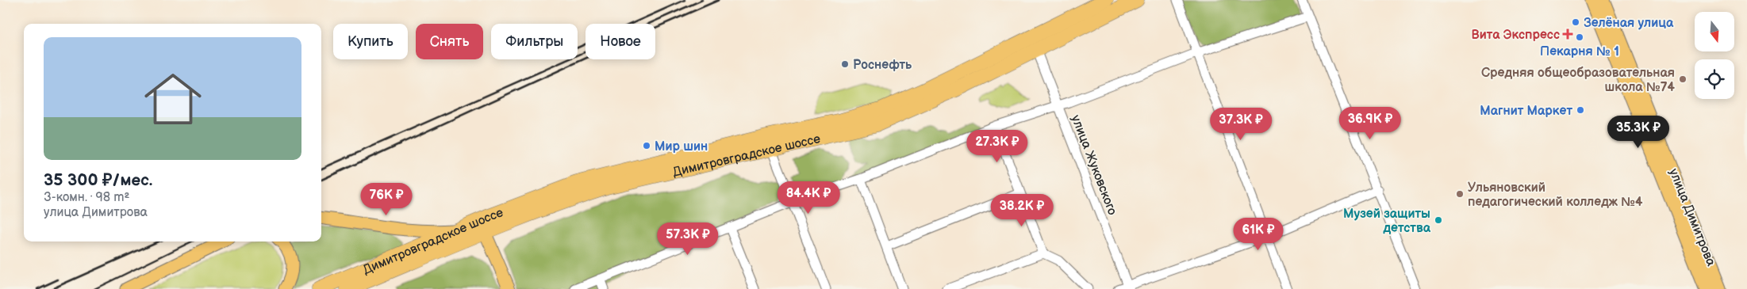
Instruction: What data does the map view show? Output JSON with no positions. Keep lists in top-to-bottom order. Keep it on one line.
{"streets":{"highway":["Димитровградское шоссе"],"main road":["улица Димитрова"],"street":["улица Жуковского"]},"crossings":[["Димитровградское шоссе","улица Жуковского"]],"places":{"other":["Зелёная улица","Пекарня № 1","Роснефть","Средняя общеобразовательная школа №74","Магнит Маркет","Мир шин","Ульяновский педагогический колледж №4","Музей защиты детства"],"health":["Вита Экспресс"]},"north":"bottom","page":{"chip":["Купить","Снять","Фильтры","Новое"],"list":[{"name":"35 300 ₽/мес.","note":"3-комн. · 98 m² · улица Димитрова"}],"price":["36.9K ₽","37.3K ₽","35.3K ₽","27.3K ₽","84.4K ₽","76K ₽","38.2K ₽","61K ₽","57.3K ₽"]}}
